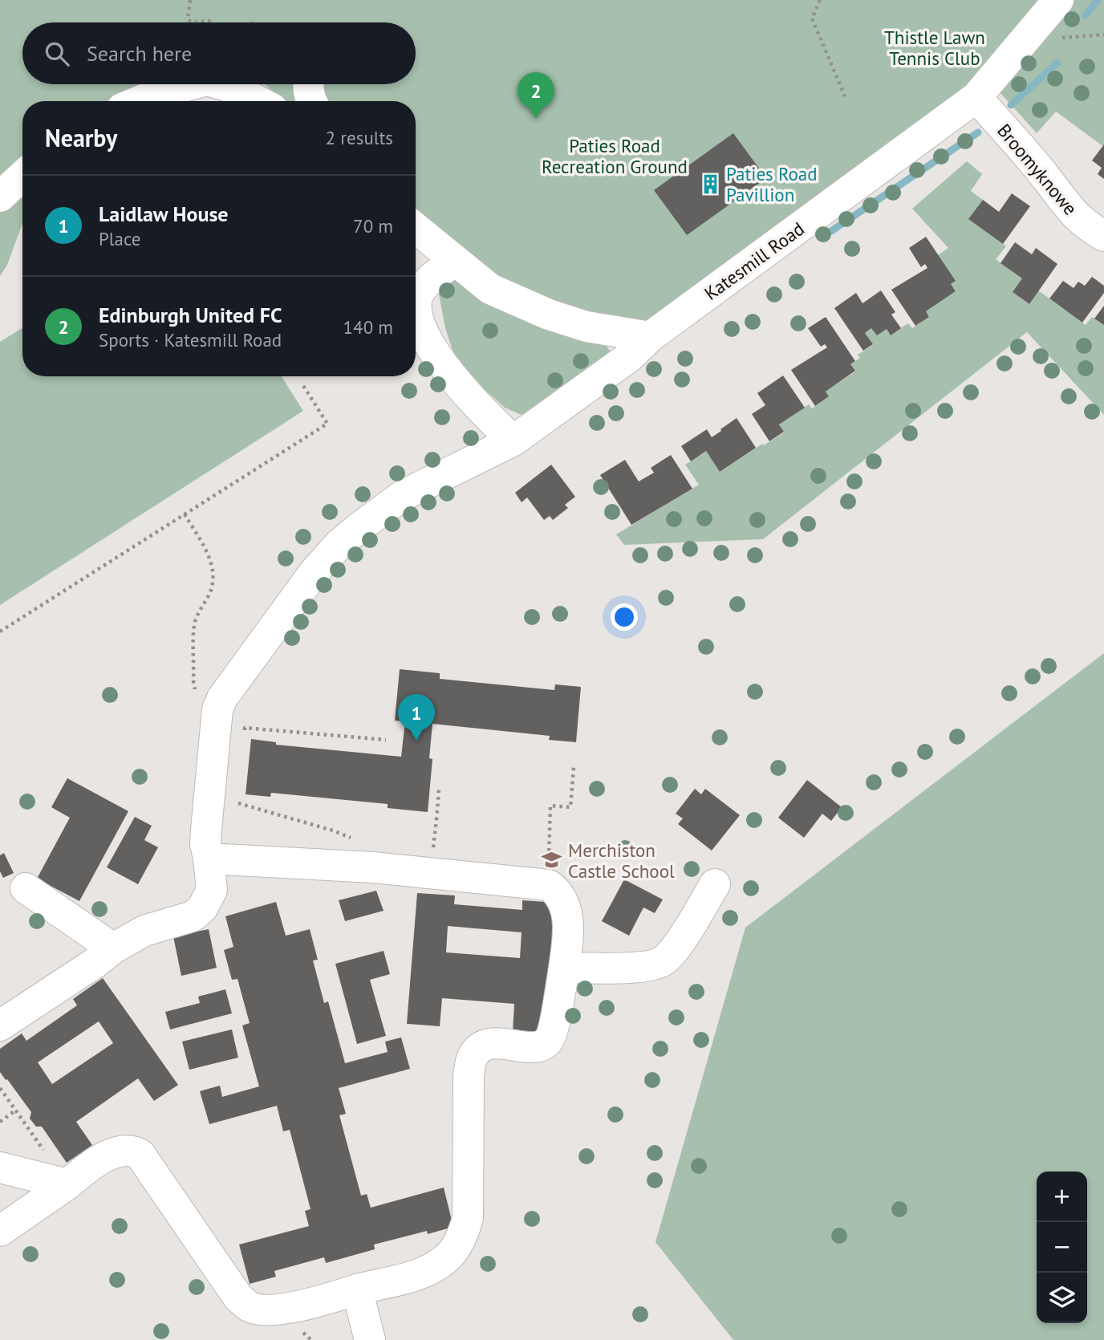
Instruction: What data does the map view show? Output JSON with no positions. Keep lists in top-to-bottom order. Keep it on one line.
{"streets":{"street":["Broomyknowe","Katesmill Road"]},"crossings":[["Broomyknowe","Katesmill Road"]],"parks":["Thistle Lawn Tennis Club","Paties Road Recreation Ground"],"places":{"building":["Paties Road Pavillion"],"school or university":["Merchiston Castle School"]},"page":{"search":"Search here","pins":["2","1"],"heading":["Nearby","2 results"],"list":[{"mark":"1","name":"Laidlaw House","note":"Place","value":"70 m"},{"mark":"2","name":"Edinburgh United FC","note":"Sports · Katesmill Road","value":"140 m"}],"map_buttons":["+","−"]}}
